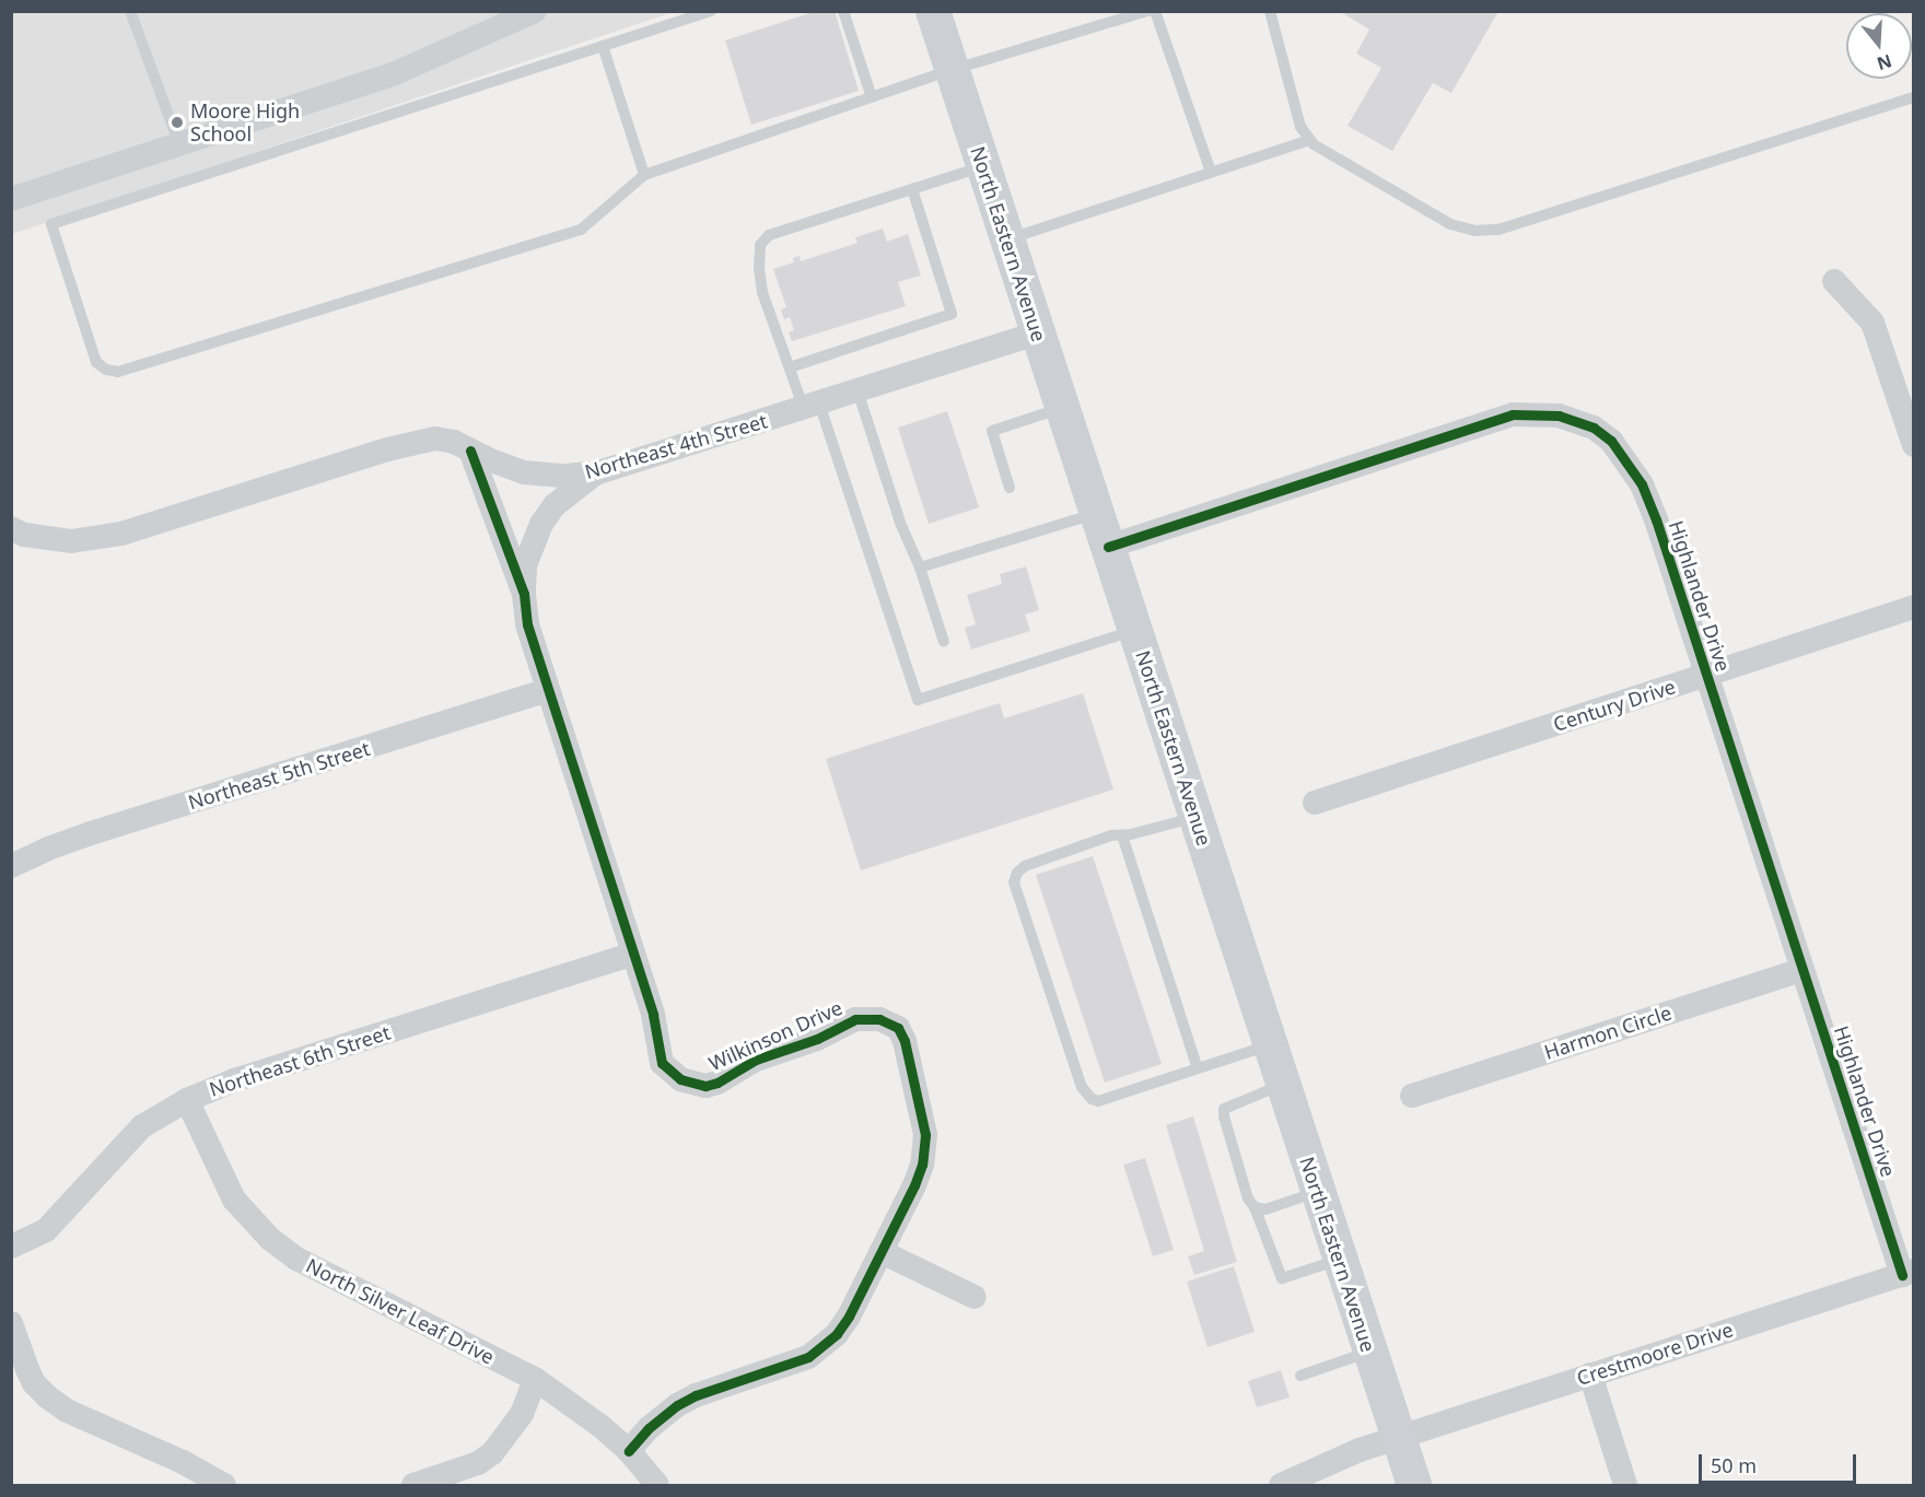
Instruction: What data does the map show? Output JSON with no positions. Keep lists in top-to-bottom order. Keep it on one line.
{"streets":{"main road":["North Eastern Avenue"],"street":["Northeast 4th Street","Highlander Drive","Century Drive","Northeast 5th Street","Harmon Circle","Wilkinson Drive","Northeast 6th Street","North Silver Leaf Drive","Crestmoore Drive"]},"crossings":[["North Eastern Avenue","Northeast 4th Street"],["North Eastern Avenue","Highlander Drive"],["North Eastern Avenue","Crestmoore Drive"],["Northeast 4th Street","Wilkinson Drive"],["Highlander Drive","Century Drive"],["Highlander Drive","Harmon Circle"],["Highlander Drive","Crestmoore Drive"],["Northeast 5th Street","Wilkinson Drive"],["Wilkinson Drive","Northeast 6th Street"],["Wilkinson Drive","North Silver Leaf Drive"],["Northeast 6th Street","North Silver Leaf Drive"]],"places":["Moore High School"],"scale_bar":"50 m","north":"bottom"}
